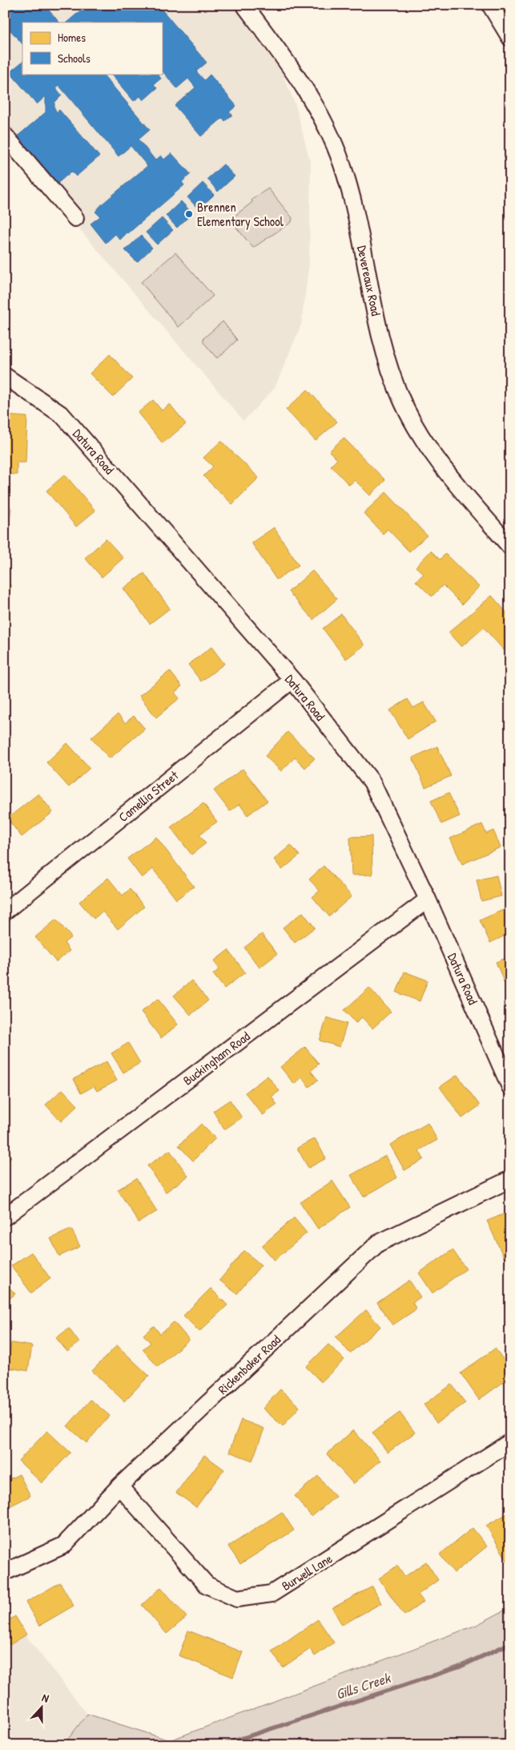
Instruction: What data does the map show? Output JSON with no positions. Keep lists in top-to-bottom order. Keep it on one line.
{"streets":{"street":["Devereaux Road","Datura Road","Camellia Street","Buckingham Road","Rickenbaker Road","Burwell Lane"]},"crossings":[["Datura Road","Camellia Street"],["Datura Road","Buckingham Road"],["Rickenbaker Road","Burwell Lane"]],"water":["Gills Creek"],"places":["Brennen Elementary School"],"legend":["Homes","Schools"],"north":"top"}
